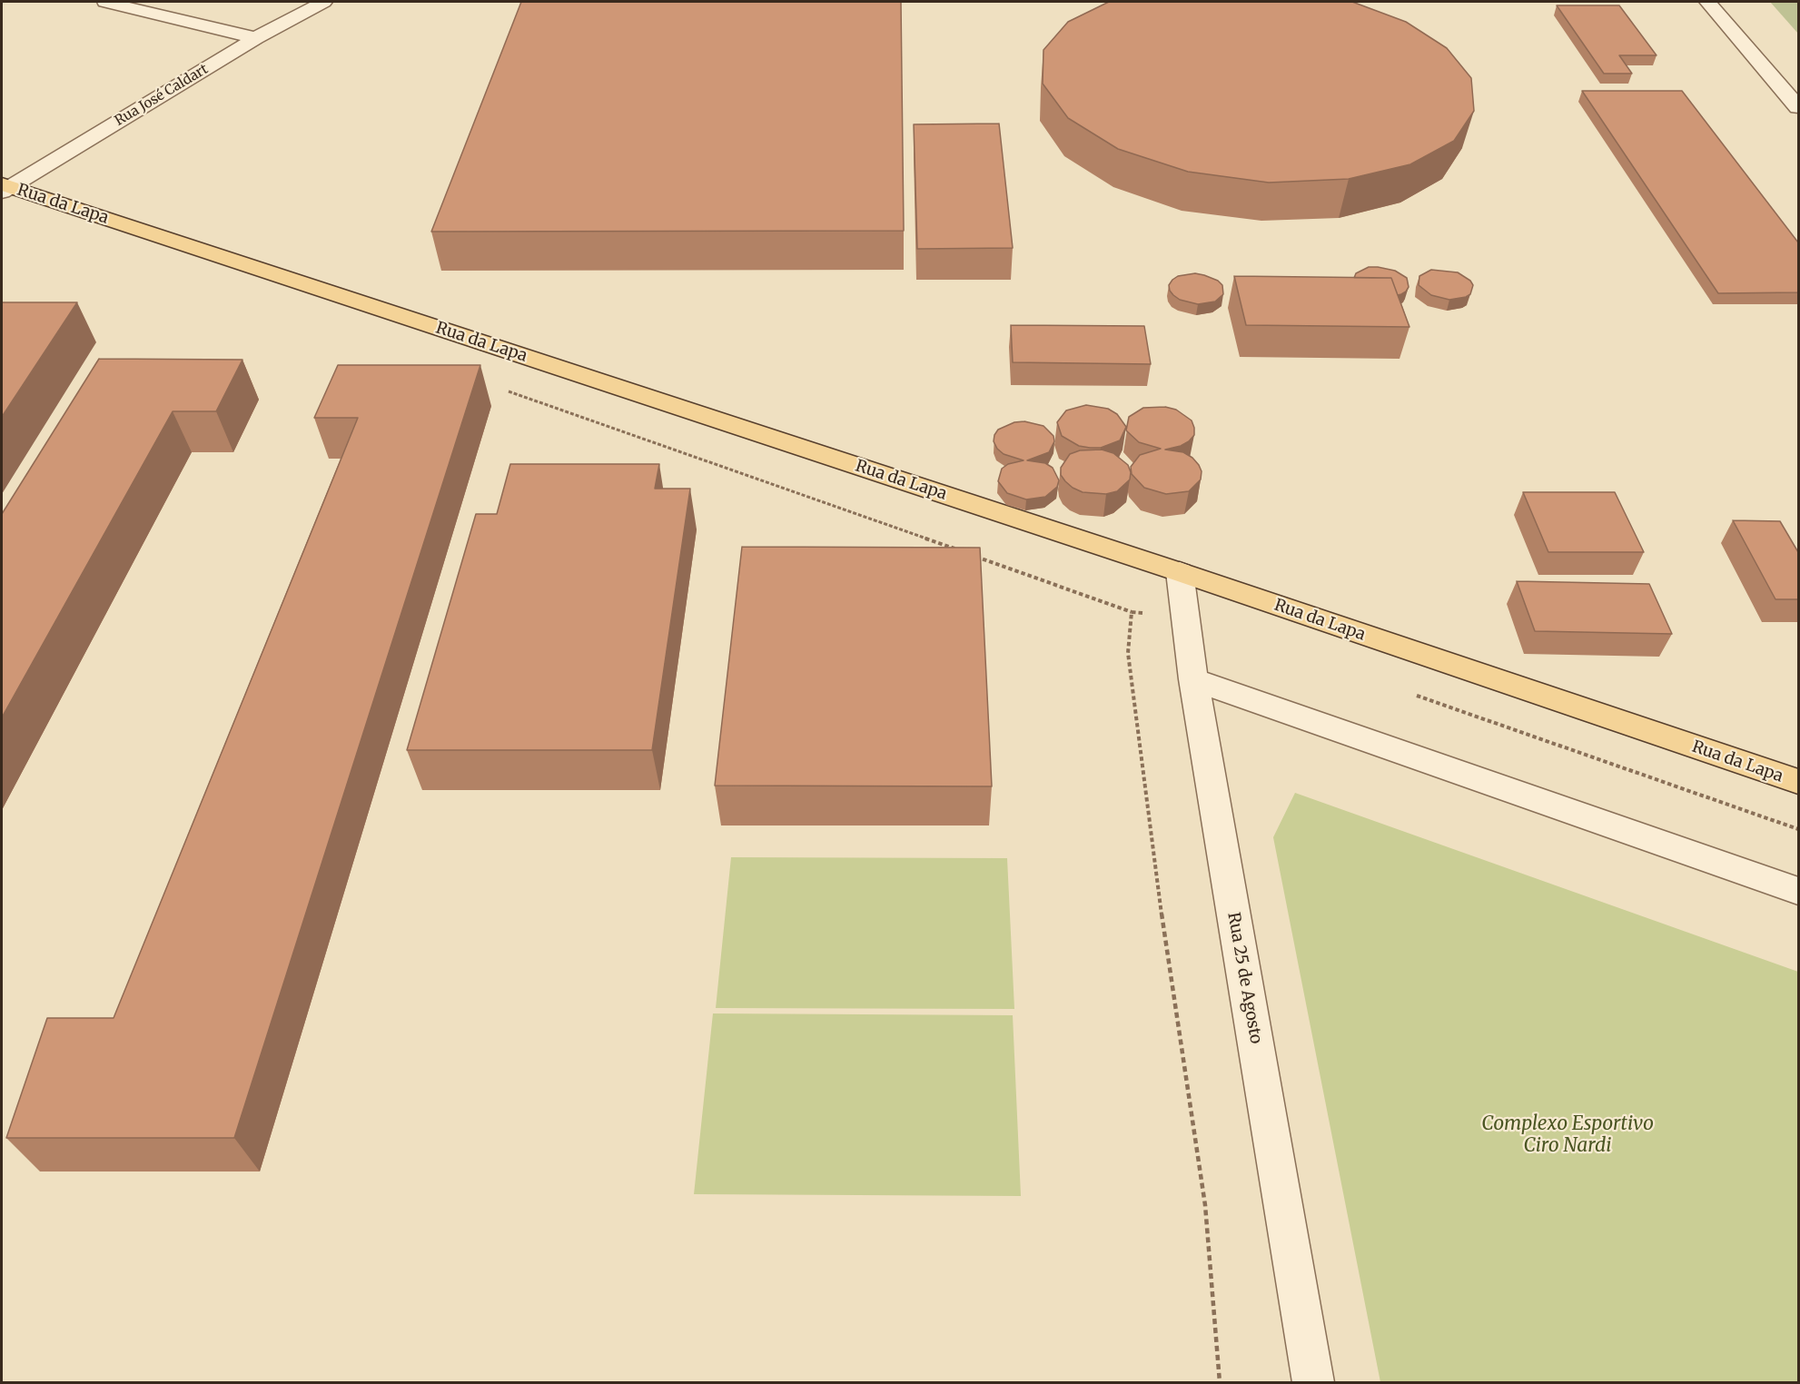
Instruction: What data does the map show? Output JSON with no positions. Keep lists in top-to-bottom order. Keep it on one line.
{"streets":{"main road":["Rua da Lapa"],"street":["Rua José Caldart","Rua 25 de Agosto"]},"crossings":[["Rua José Caldart","Rua da Lapa"],["Rua da Lapa","Rua 25 de Agosto"]],"parks":["Complexo Esportivo Ciro Nardi"]}
